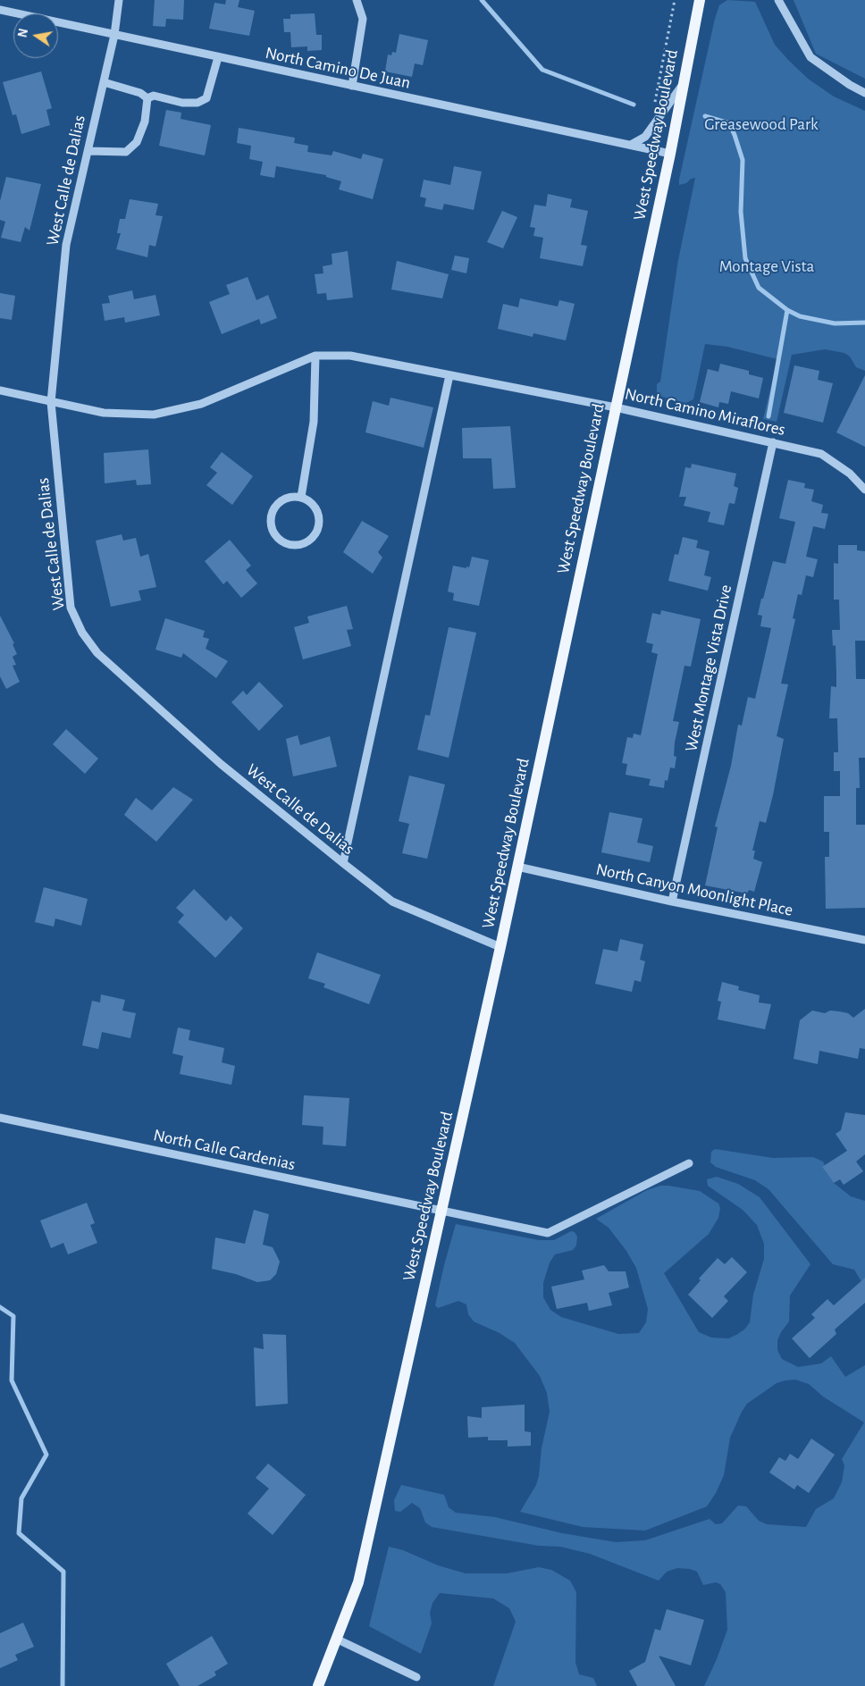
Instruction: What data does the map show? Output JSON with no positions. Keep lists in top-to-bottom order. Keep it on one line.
{"streets":{"main road":["West Speedway Boulevard"],"street":["North Camino De Juan","West Calle de Dalias","North Camino Miraflores","West Montage Vista Drive","North Canyon Moonlight Place","North Calle Gardenias"]},"crossings":[["North Camino De Juan","West Speedway Boulevard"],["North Camino De Juan","West Calle de Dalias"],["West Speedway Boulevard","West Calle de Dalias"],["West Speedway Boulevard","North Camino Miraflores"],["West Speedway Boulevard","North Canyon Moonlight Place"],["West Speedway Boulevard","North Calle Gardenias"],["West Calle de Dalias","North Camino Miraflores"],["North Camino Miraflores","West Montage Vista Drive"],["West Montage Vista Drive","North Canyon Moonlight Place"]],"parks":["Greasewood Park","Montage Vista"],"north":"left"}
